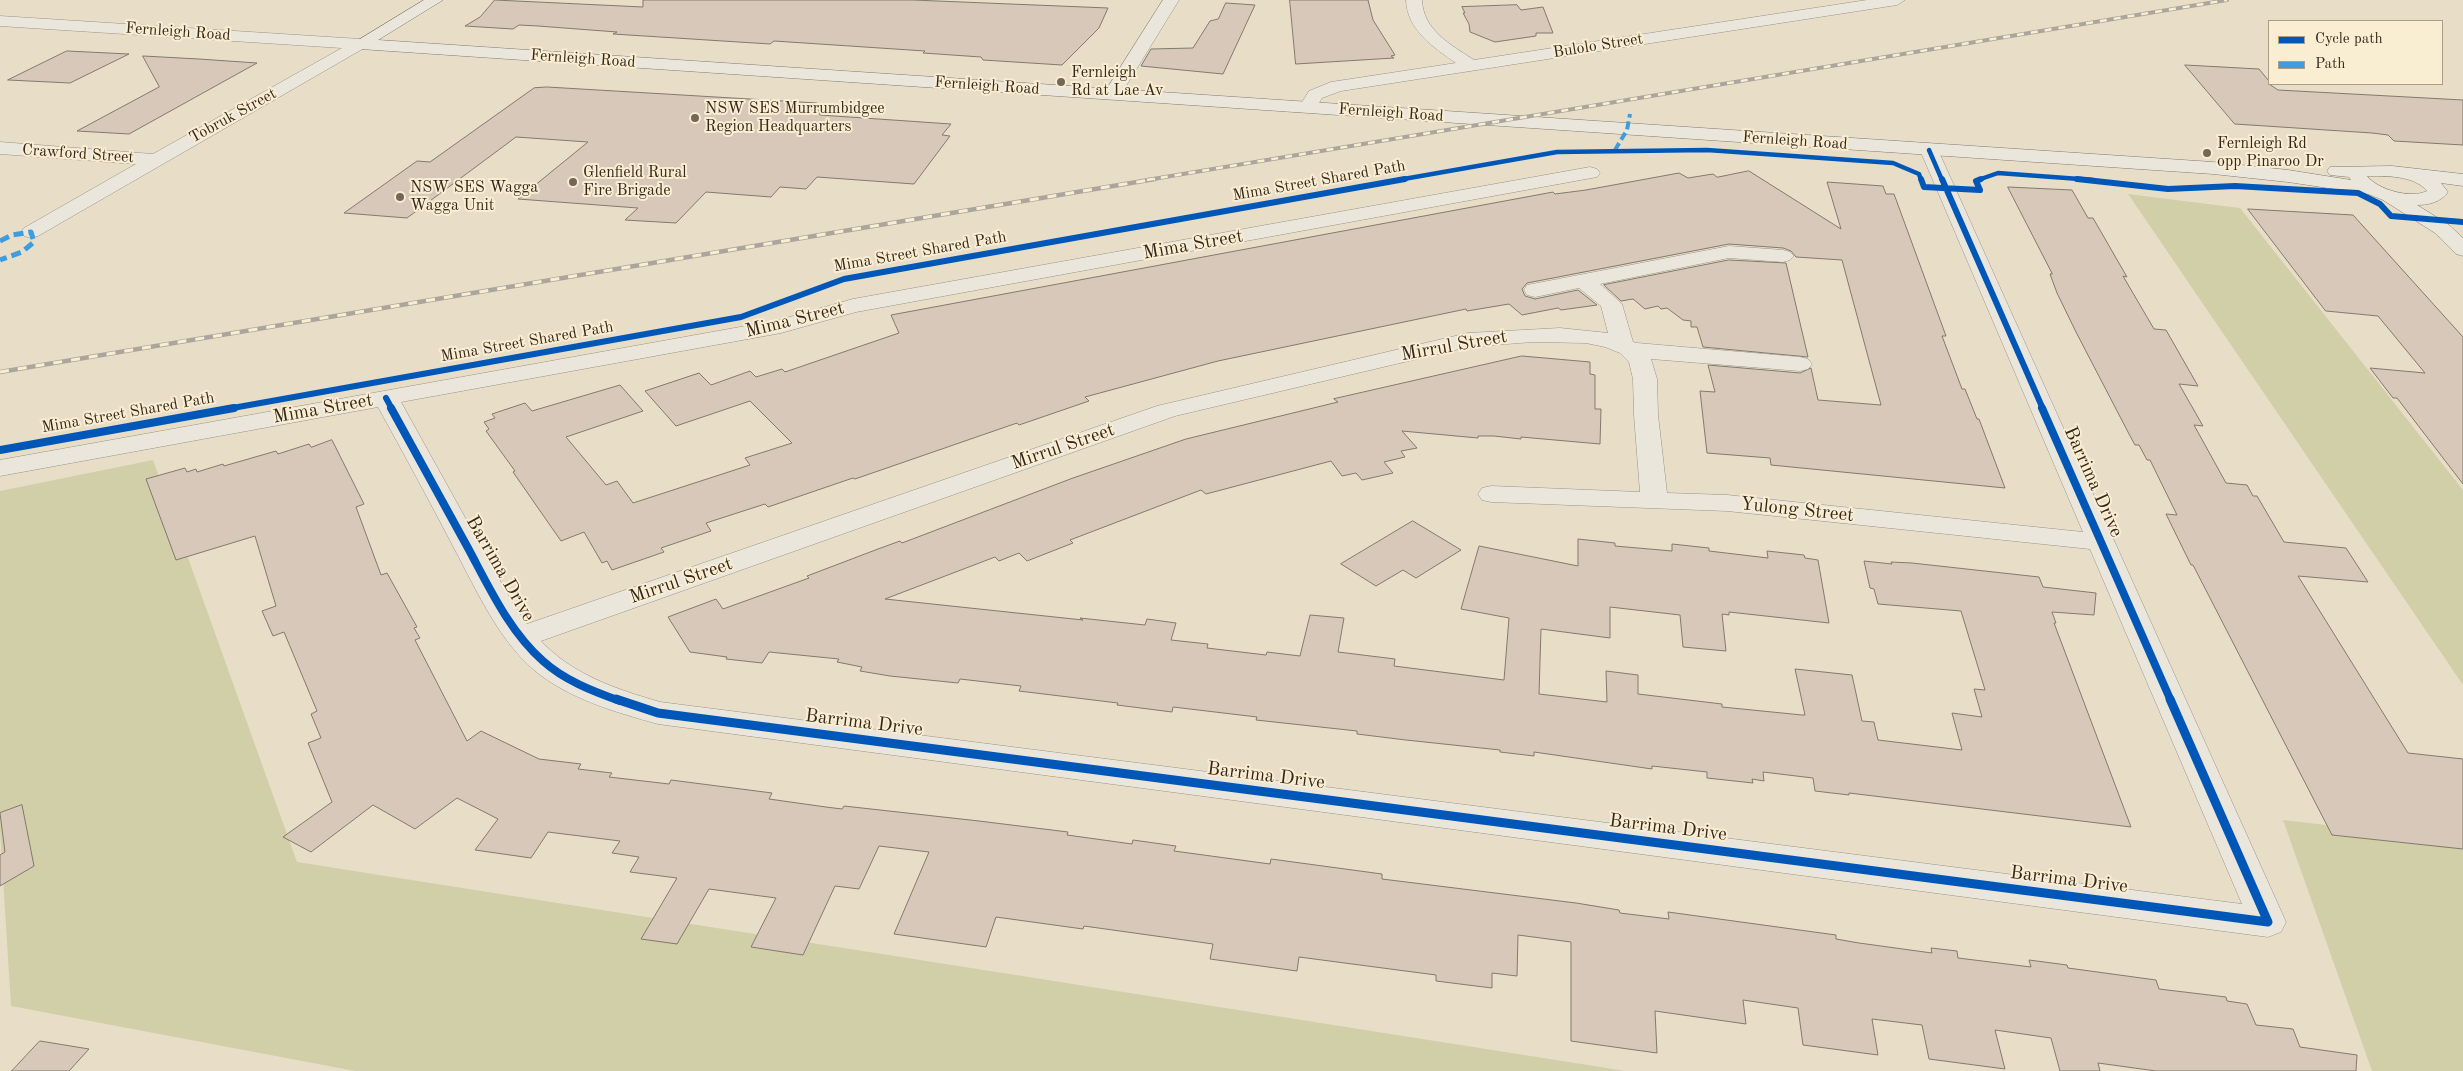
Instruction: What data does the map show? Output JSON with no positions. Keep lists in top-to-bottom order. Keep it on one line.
{"streets":{"street":["Fernleigh Road","Bulolo Street","Tobruk Street","Crawford Street","Mima Street","Mirrul Street","Barrima Drive","Yulong Street"],"cycle path":["Mima Street Shared Path"]},"crossings":[["Fernleigh Road","Bulolo Street"],["Fernleigh Road","Tobruk Street"],["Fernleigh Road","Barrima Drive"],["Tobruk Street","Crawford Street"],["Mima Street","Barrima Drive"],["Mirrul Street","Barrima Drive"],["Barrima Drive","Yulong Street"]],"places":["Fernleigh Rd at Lae Av","NSW SES Murrumbidgee Region Headquarters","Fernleigh Rd opp Pinaroo Dr","Glenfield Rural Fire Brigade","NSW SES Wagga Wagga Unit"],"legend":["Cycle path","Path"]}
